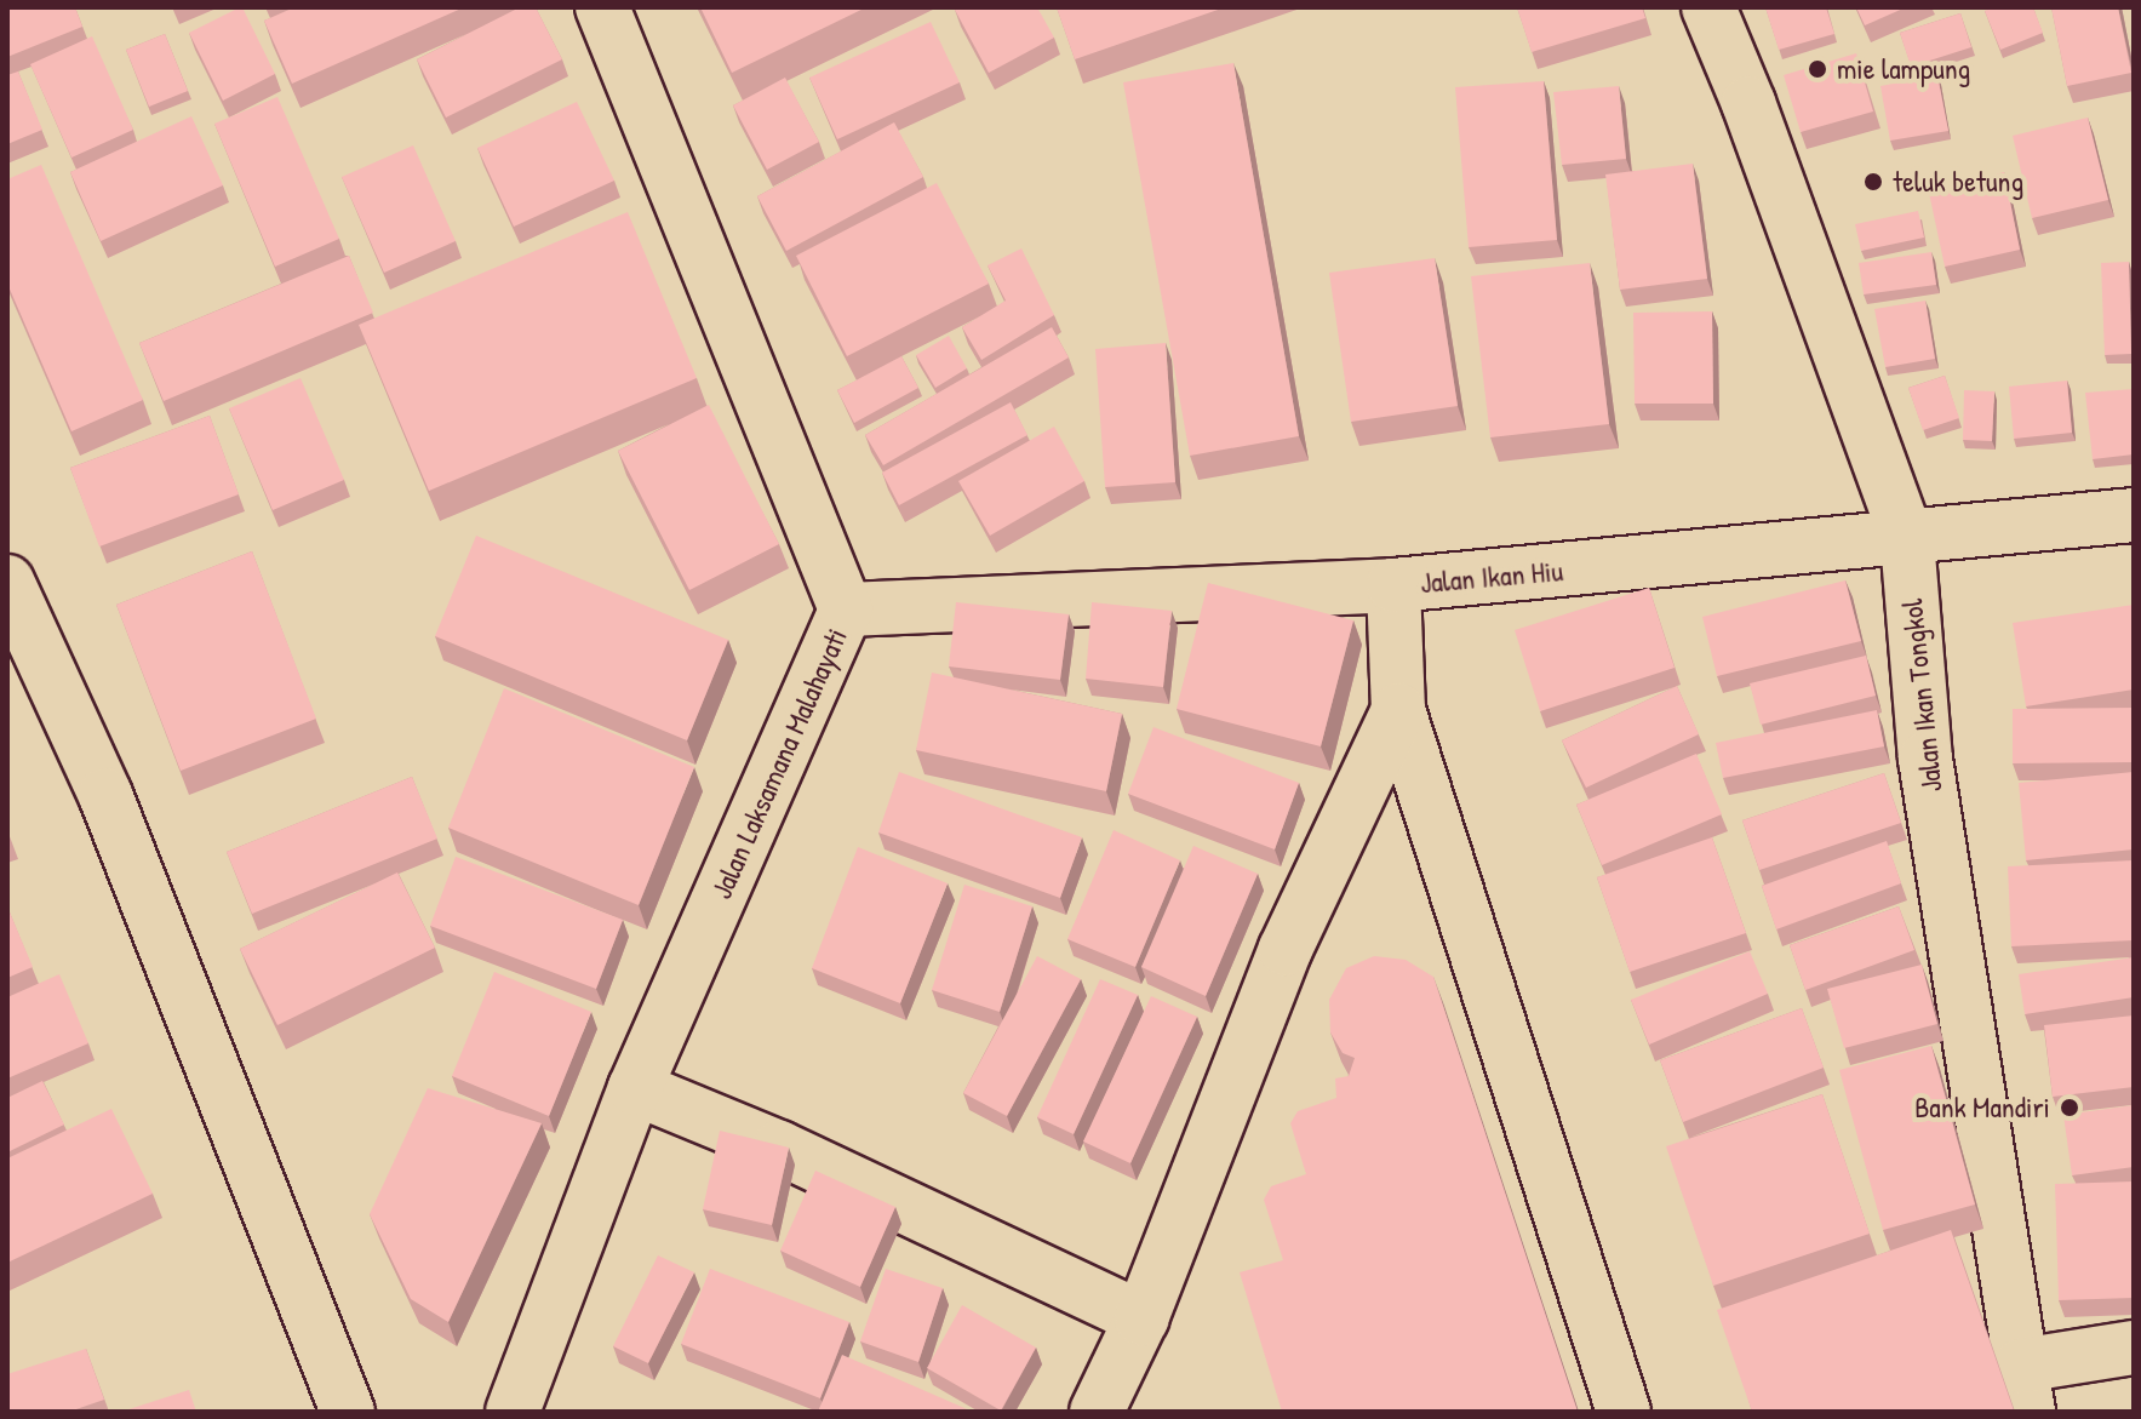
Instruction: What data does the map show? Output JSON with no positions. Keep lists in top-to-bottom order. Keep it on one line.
{"streets":{"main road":["Jalan Ikan Hiu","Jalan Ikan Tongkol","Jalan Laksamana Malahayati"]},"crossings":[["Jalan Ikan Hiu","Jalan Ikan Tongkol"],["Jalan Ikan Hiu","Jalan Laksamana Malahayati"]],"places":["mie lampung","teluk betung","Bank Mandiri"]}
